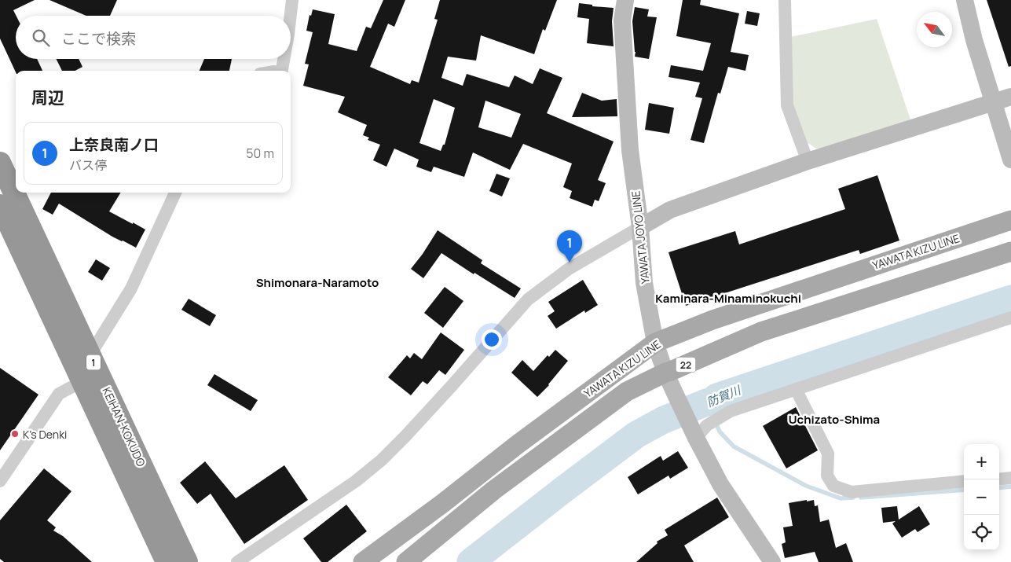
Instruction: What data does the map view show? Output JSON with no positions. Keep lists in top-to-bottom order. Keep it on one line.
{"streets":{"highway":["1","KEIHAN-KOKUDO"],"main road":["YAWATA JOYO LINE","YAWATA KIZU LINE","22"]},"crossings":[["YAWATA JOYO LINE","YAWATA KIZU LINE"]],"districts":["Shimonara-Naramoto","Kaminara-Minaminokuchi","Uchizato-Shima"],"water":["防賀川"],"places":["K's Denki"],"north":"top left","page":{"search":"ここで検索","heading":"周辺","list":[{"mark":"1","name":"上奈良南ノ口","note":"バス停","value":"50 m"}],"pins":"1","map_buttons":["+","−"]}}
